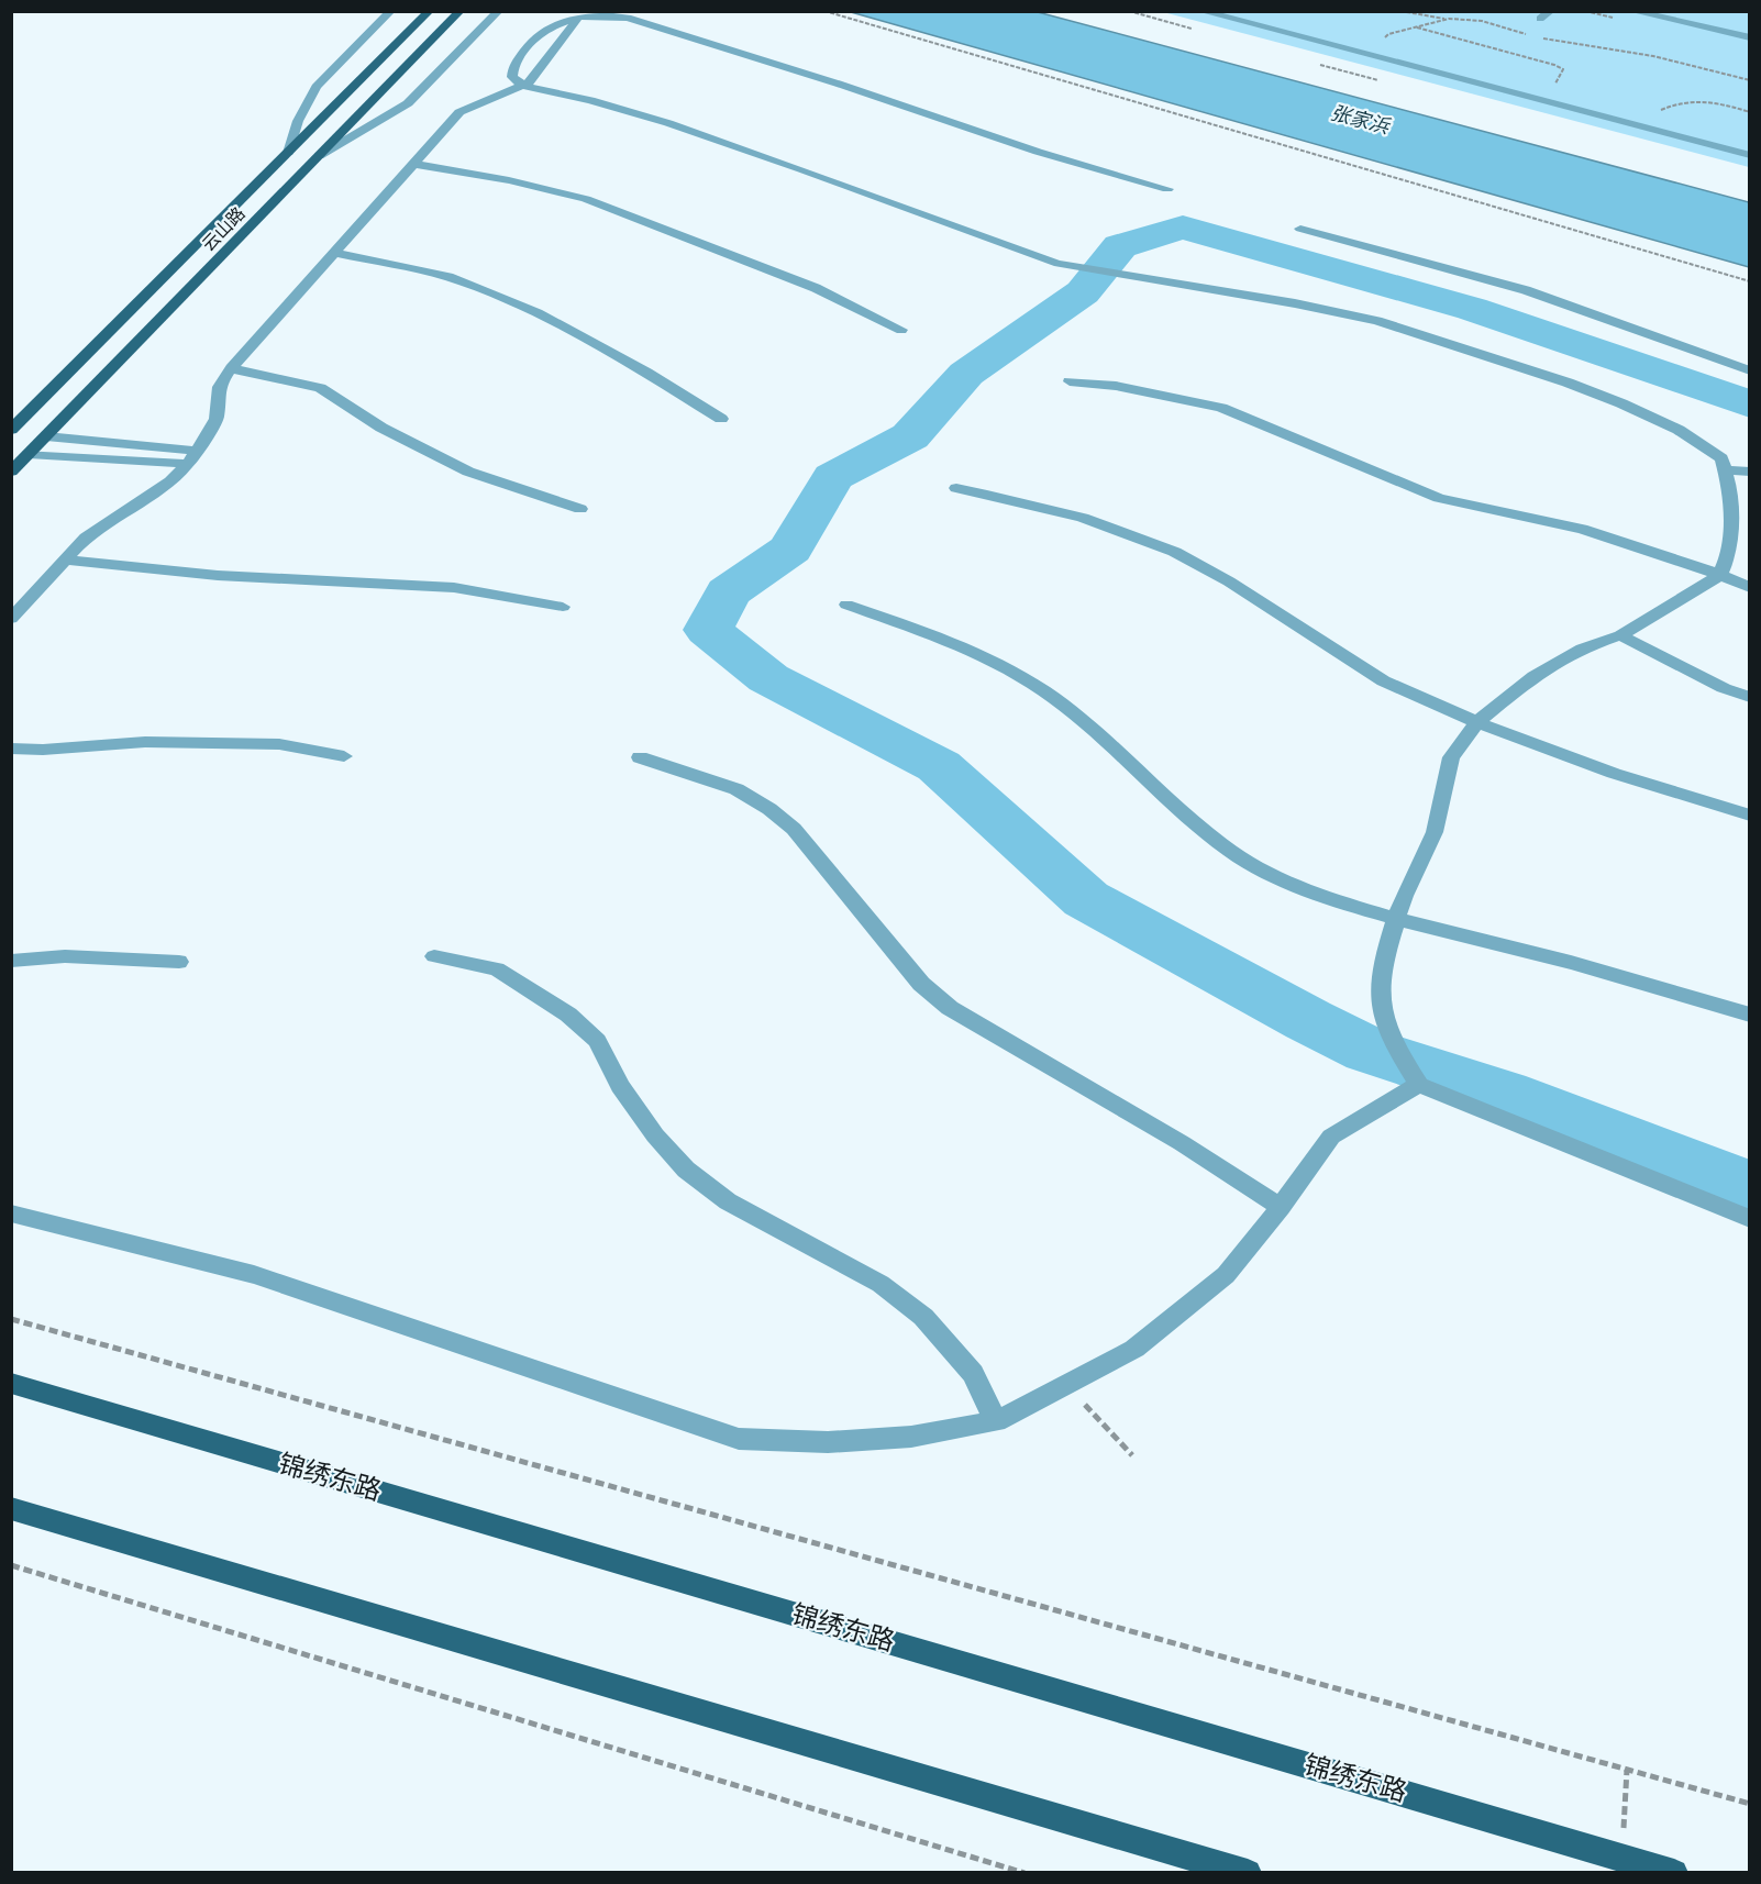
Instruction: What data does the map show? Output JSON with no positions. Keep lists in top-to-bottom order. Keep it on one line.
{"streets":{"main road":["云山路","锦绣东路"]},"water":["张家浜"]}
